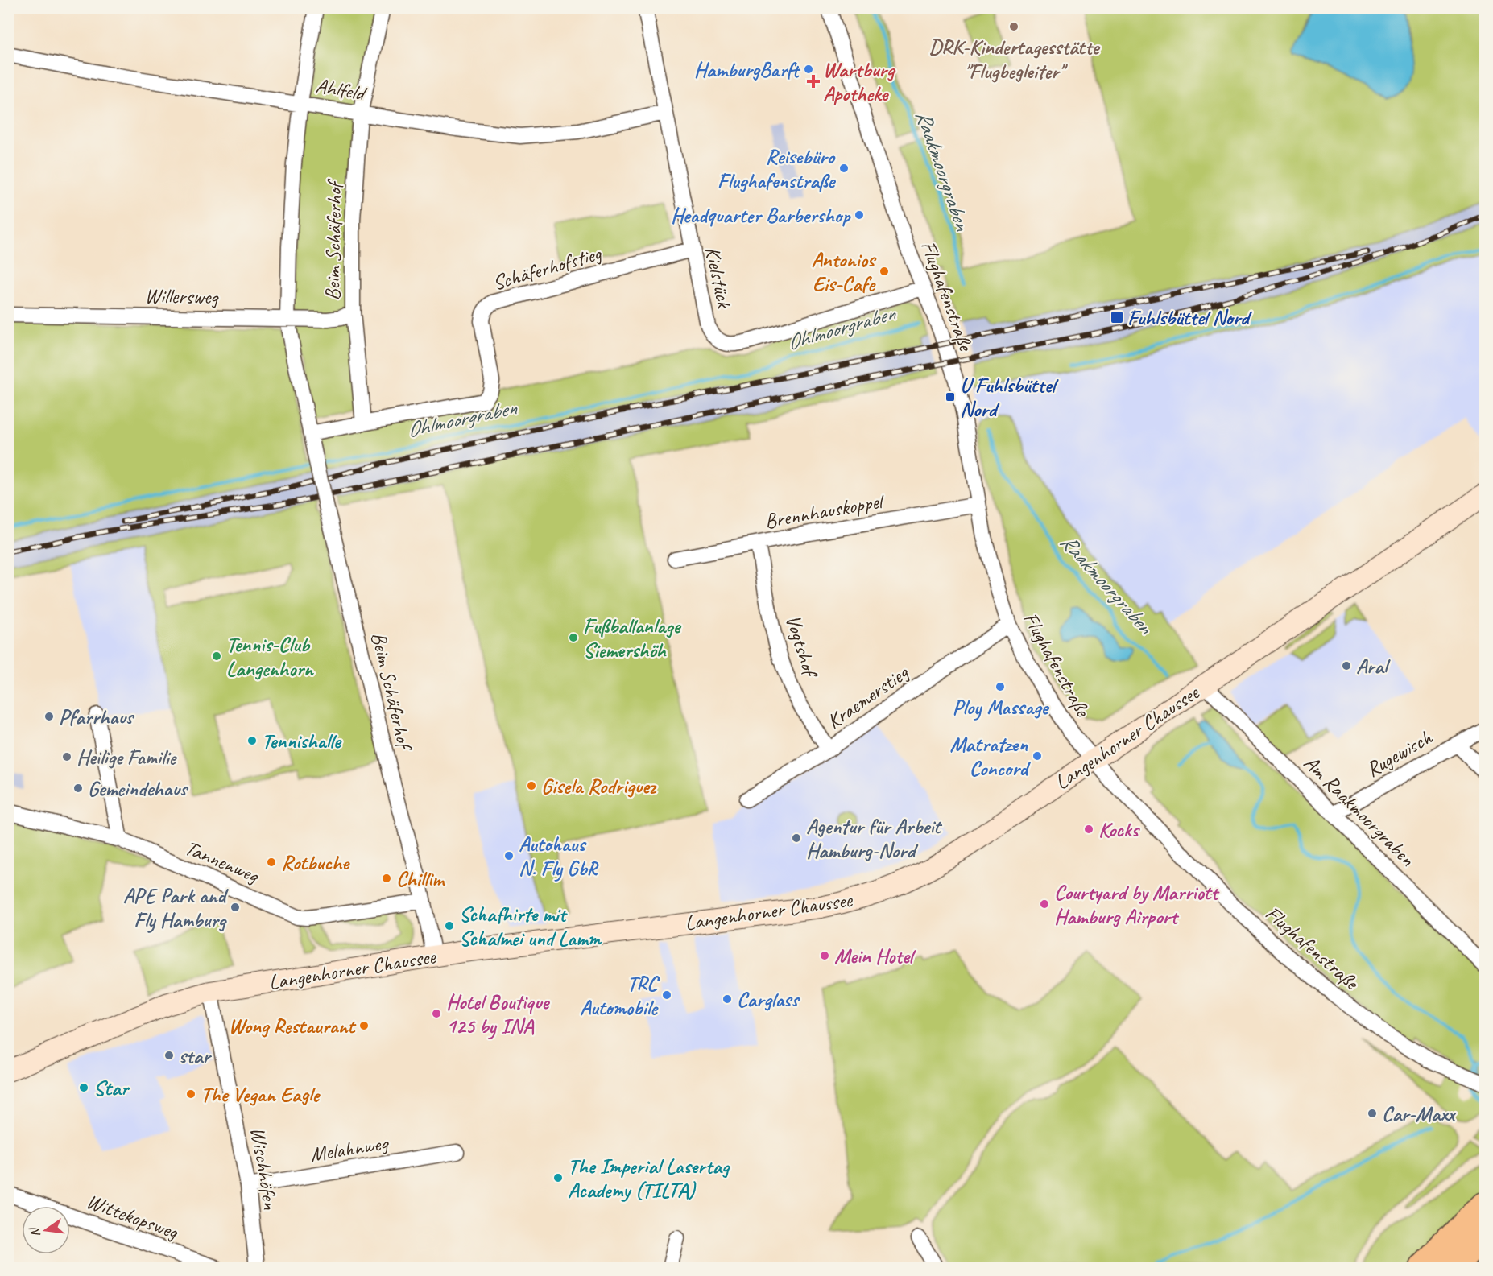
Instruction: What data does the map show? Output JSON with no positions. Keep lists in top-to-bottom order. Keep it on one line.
{"streets":{"main road":["Langenhorner Chaussee"],"street":["Ahlfeld","Beim Schäferhof","Schäferhofstieg","Kielstück","Flughafenstraße","Willersweg","Brennhauskoppel","Vogtshof","Kraemerstieg","Rugewisch","Am Raakmoorgraben","Tannenweg","Melahnweg","Wischhöfen","Wittekopsweg"]},"crossings":[["Ahlfeld","Beim Schäferhof"],["Ahlfeld","Kielstück"],["Beim Schäferhof","Schäferhofstieg"],["Beim Schäferhof","Willersweg"],["Beim Schäferhof","Langenhorner Chaussee"],["Beim Schäferhof","Tannenweg"],["Schäferhofstieg","Kielstück"],["Kielstück","Flughafenstraße"],["Flughafenstraße","Brennhauskoppel"],["Flughafenstraße","Kraemerstieg"],["Flughafenstraße","Langenhorner Chaussee"],["Brennhauskoppel","Vogtshof"],["Vogtshof","Kraemerstieg"],["Langenhorner Chaussee","Am Raakmoorgraben"],["Langenhorner Chaussee","Wischhöfen"],["Rugewisch","Am Raakmoorgraben"],["Melahnweg","Wischhöfen"]],"water":["Raakmoorgraben","Ohlmoorgraben"],"places":{"other":["DRK-Kindertagesstätte \"Flugbegleiter\"","HamburgBarft","Reisebüro Flughafenstraße","Headquarter Barbershop","Antonios Eis-Cafe","Fußballanlage Siemershöh","Tennis-Club Langenhorn","Aral","Ploy Massage","Pfarrhaus","Tennishalle","Matratzen Concord","Heilige Familie","Gisela Rodriguez","Gemeindehaus","Kocks","Agentur für Arbeit Hamburg-Nord","Autohaus N. Fly GbR","Rotbuche","Chillim","Courtyard by Marriott Hamburg Airport","APE Park and Fly Hamburg","Schafhirte mit Schalmei und Lamm","Mein Hotel","TRC Automobile","Carglass","Hotel Boutique 125 by INA","Wong Restaurant","star","Star","The Vegan Eagle","Car-Maxx","The Imperial Lasertag Academy (TILTA)"],"health":["Wartburg Apotheke"],"transit":["Fuhlsbüttel Nord","U Fuhlsbüttel Nord"]},"north":"left"}
